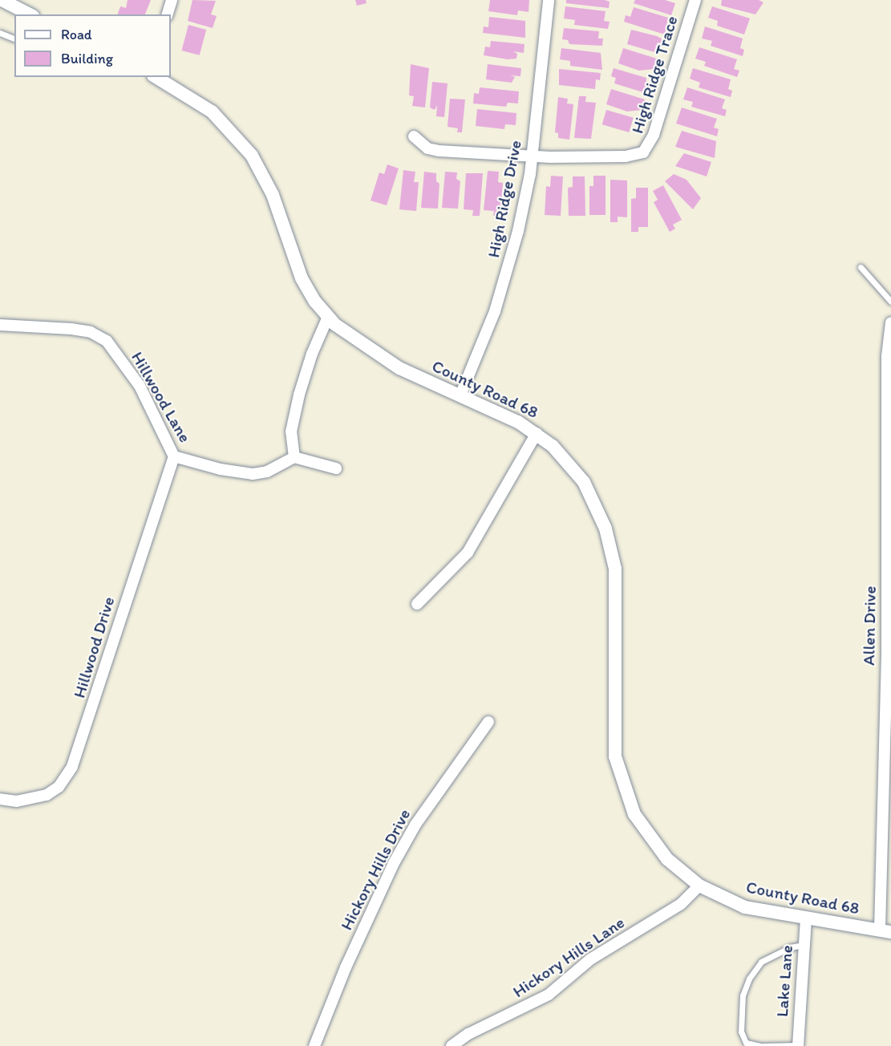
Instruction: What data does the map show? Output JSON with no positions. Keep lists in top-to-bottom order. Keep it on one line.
{"streets":{"street":["High Ridge Trace","High Ridge Drive","County Road 68","Hillwood Lane","Allen Drive","Hillwood Drive","Hickory Hills Drive","Hickory Hills Lane","Lake Lane"]},"crossings":[["High Ridge Trace","High Ridge Drive"],["High Ridge Drive","County Road 68"],["County Road 68","Allen Drive"],["County Road 68","Hickory Hills Lane"],["County Road 68","Lake Lane"],["Hillwood Lane","Hillwood Drive"]],"legend":["Road","Building"]}
